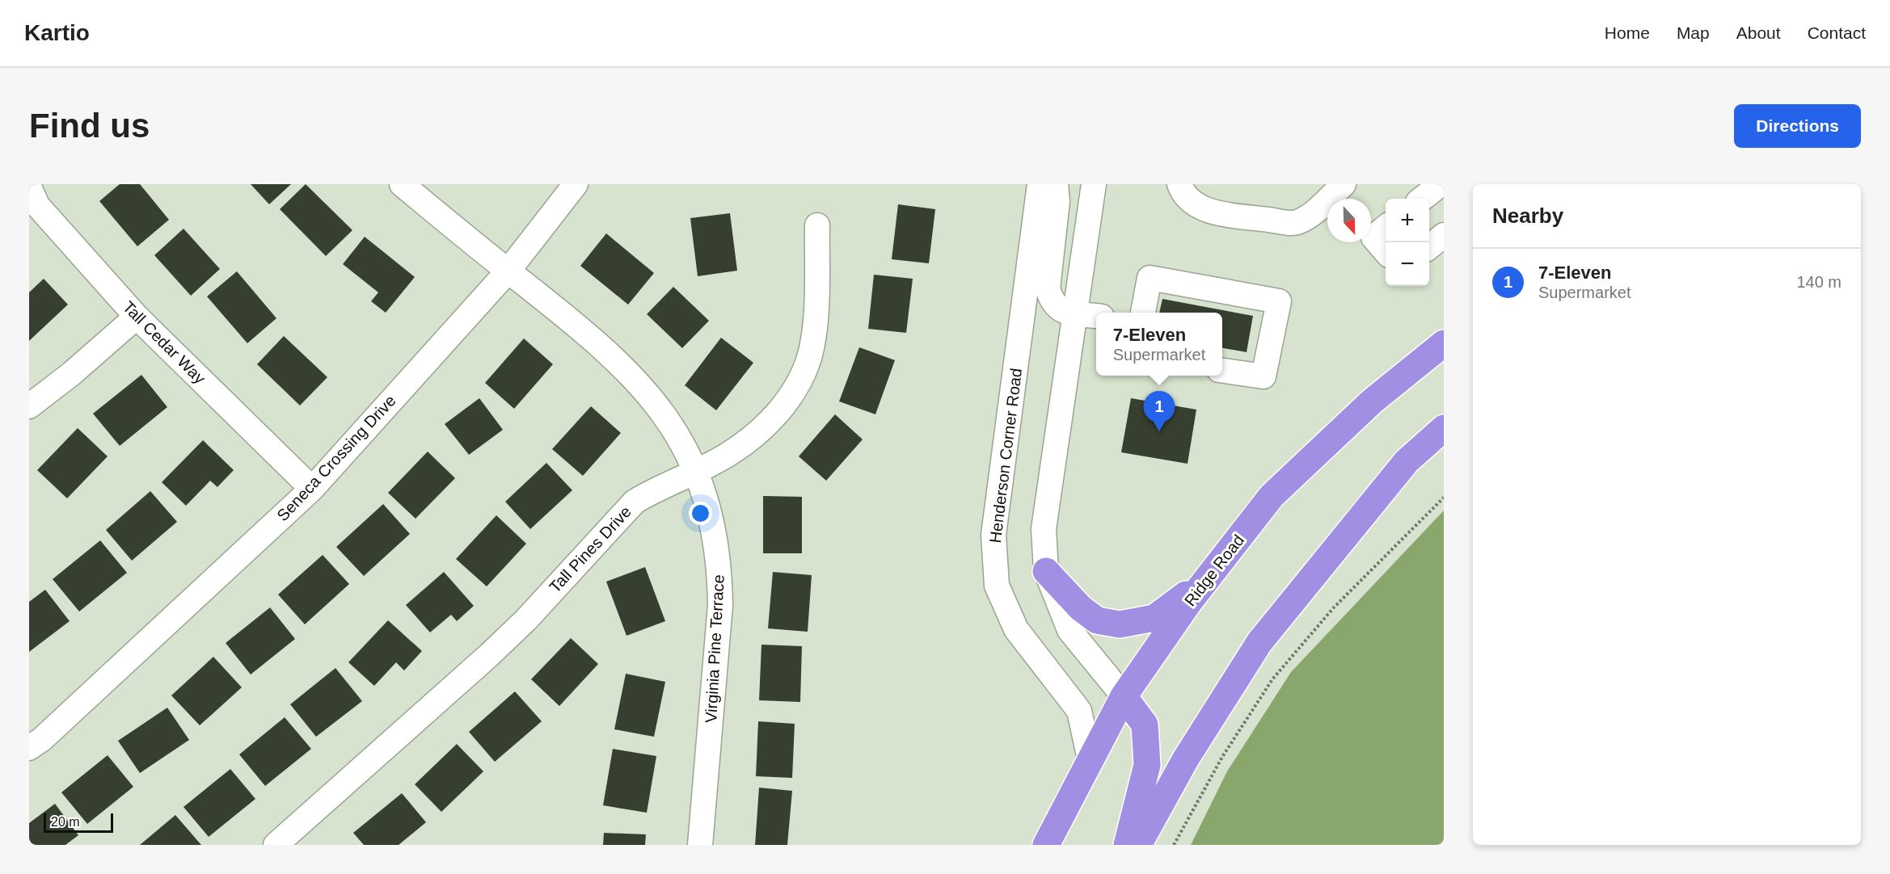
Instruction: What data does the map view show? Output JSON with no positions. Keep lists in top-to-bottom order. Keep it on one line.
{"streets":{"highway":["Ridge Road"],"street":["Tall Cedar Way","Henderson Corner Road","Seneca Crossing Drive","Tall Pines Drive","Virginia Pine Terrace"]},"crossings":[["Tall Cedar Way","Seneca Crossing Drive"],["Henderson Corner Road","Ridge Road"],["Seneca Crossing Drive","Virginia Pine Terrace"],["Tall Pines Drive","Virginia Pine Terrace"]],"scale_bar":"20 m","north":"bottom","page":{"header":"Kartio","nav":["Home","Map","About","Contact"],"buttons":"Directions","title":"Find us","heading":"Nearby","map_buttons":["+","−"],"list":[{"mark":"1","name":"7-Eleven","note":"Supermarket","value":"140 m"}],"popup":["7-Eleven","Supermarket"],"pins":"1","scale":"20 m"}}
